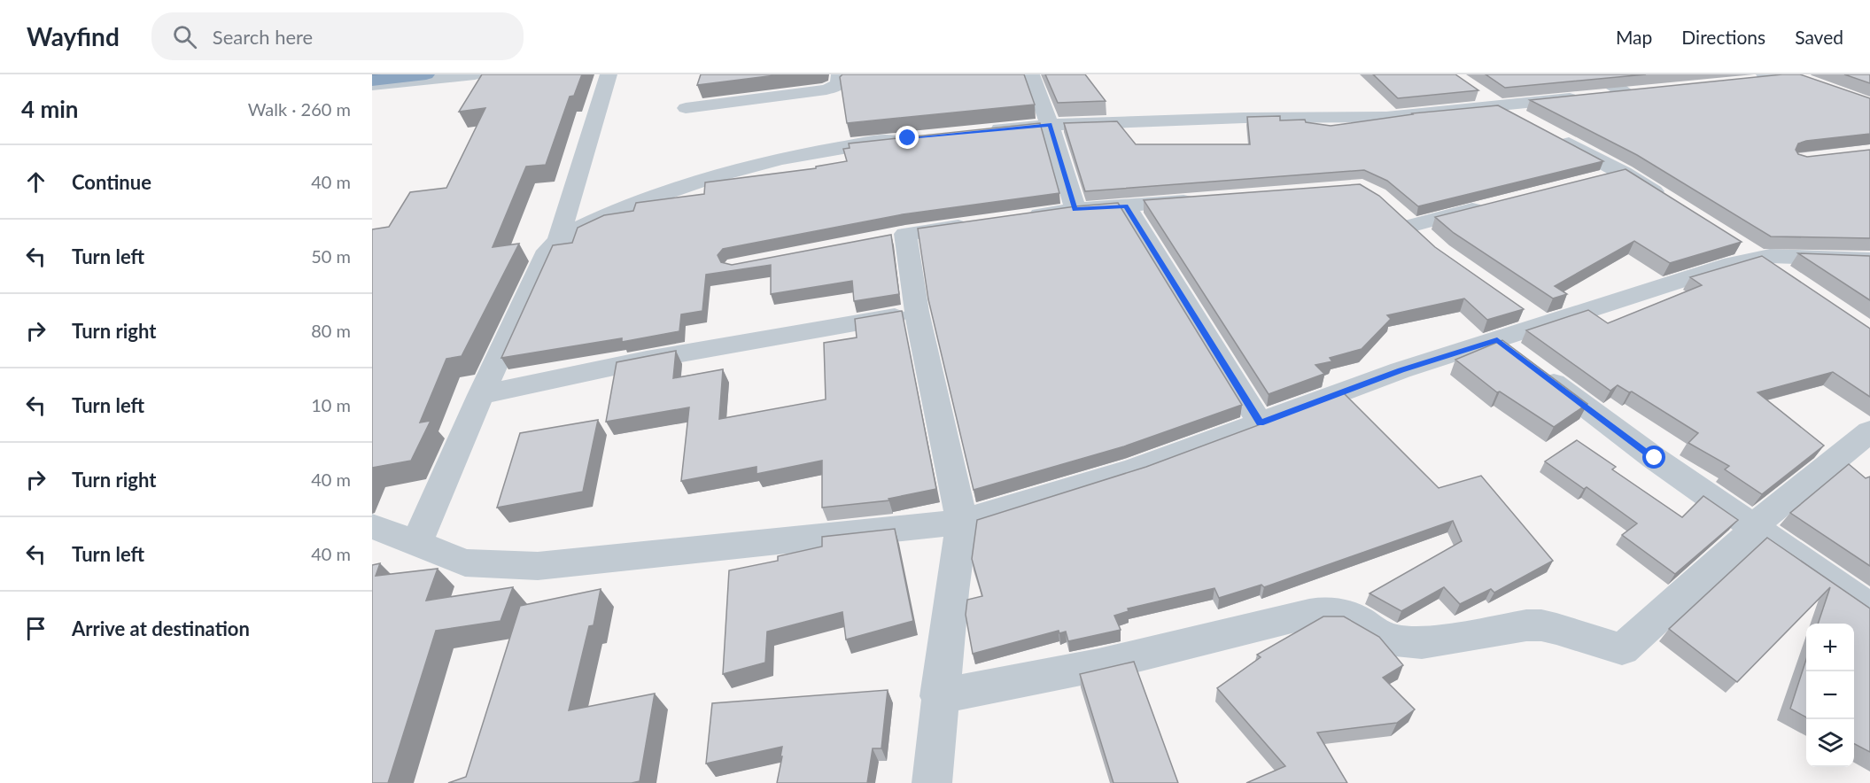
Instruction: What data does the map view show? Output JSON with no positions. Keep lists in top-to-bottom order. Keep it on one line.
{"page":{"header":"Wayfind","search":"Search here","nav":["Map","Directions","Saved"],"heading":["4 min","Walk · 260 m"],"list":[["Continue","40 m"],["Turn left","50 m"],["Turn right","80 m"],["Turn left","10 m"],["Turn right","40 m"],["Turn left","40 m"],"Arrive at destination"],"map_buttons":["+","−"]}}
